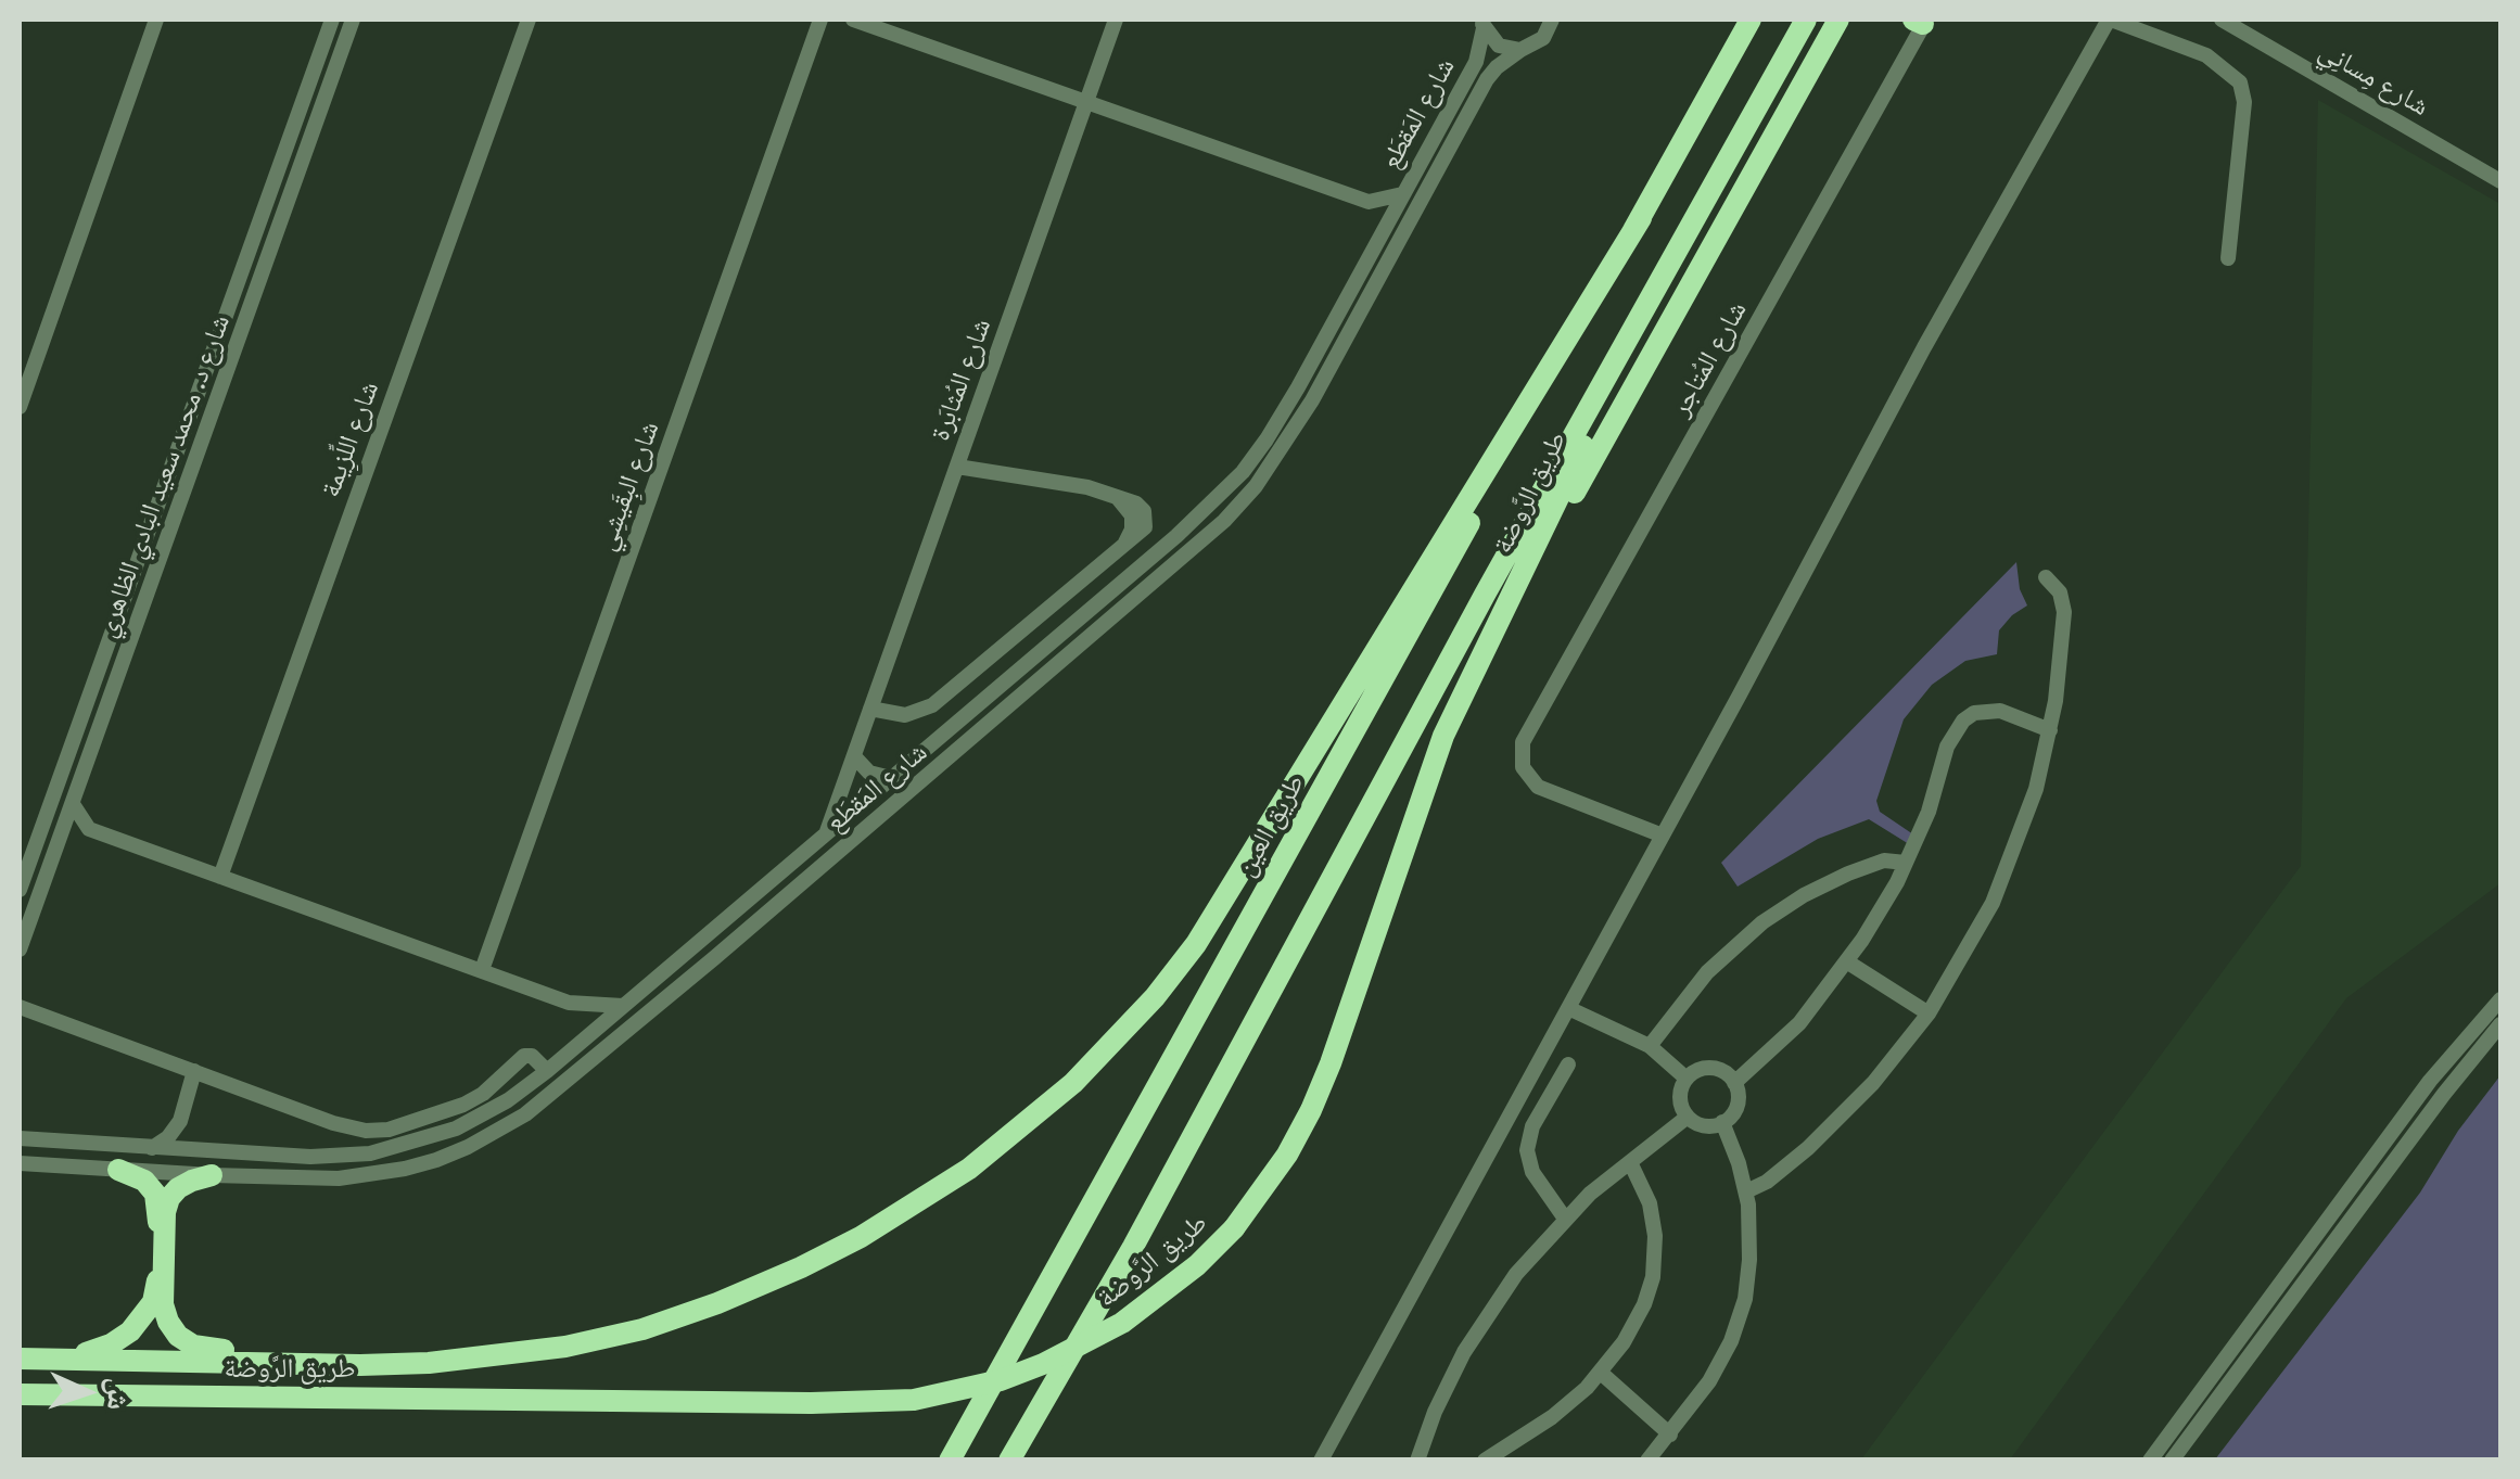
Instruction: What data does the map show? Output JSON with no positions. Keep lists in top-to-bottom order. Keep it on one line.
{"streets":{"highway":["طريق الرَّوضة","طريق العين"],"street":["شارع مِسانِي","شارع المَقطَع","شارع المُتاجر","شارع المُثابَرة","شارع اللِّزِيمة","شارع د. محمد سعيد البادي الظاهري","شارع البِقَيشِي"]},"crossings":[["شارع المَقطَع","شارع المُثابَرة"],["طريق الرَّوضة","طريق العين"]],"north":"right"}
